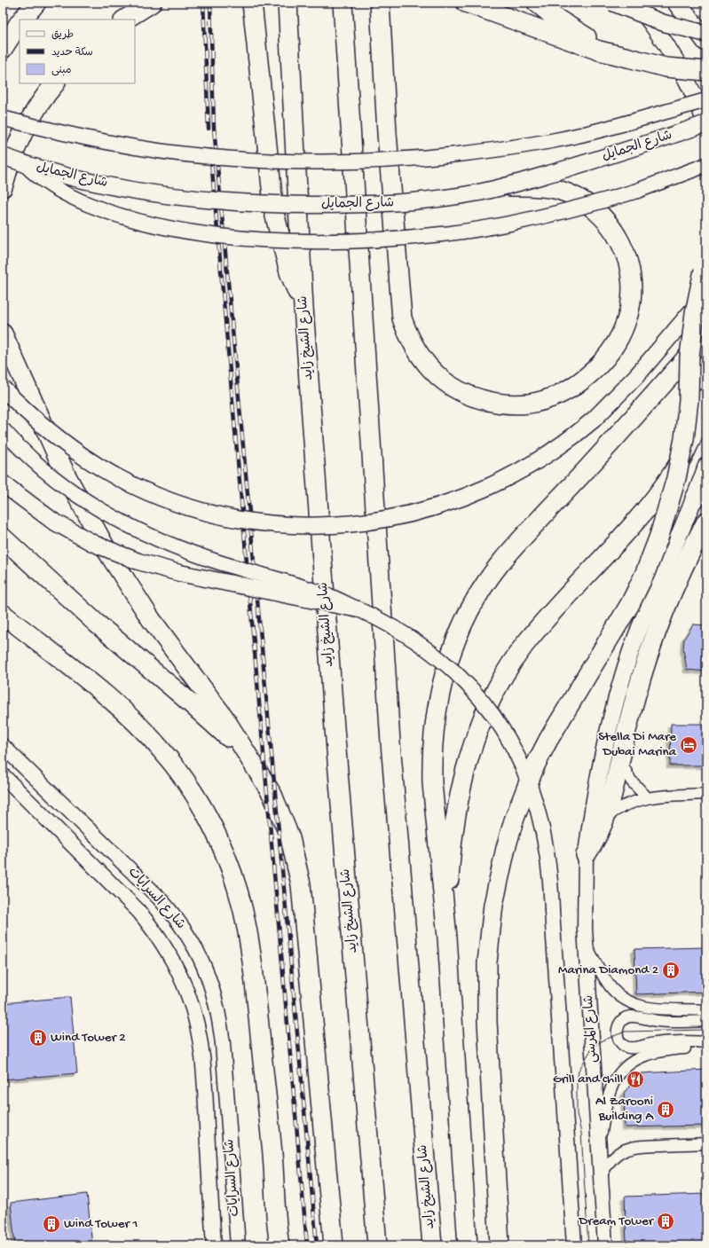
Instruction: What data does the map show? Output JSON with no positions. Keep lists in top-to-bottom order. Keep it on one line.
{"streets":{"highway":["شارع الشيخ زايد"],"main road":["شارع الجمايل","شارع السرايات","شارع المرسى"]},"places":{"hotel":["Stella Di Mare Dubai Marina"],"building":["Marina Diamond 2","Wind Tower 2","Al Zarooni Building A","Dream Tower","Wind Tower 1"],"restaurant":["Grill and chill"]},"legend":["طريق","سكة حديد","مبنى"]}
